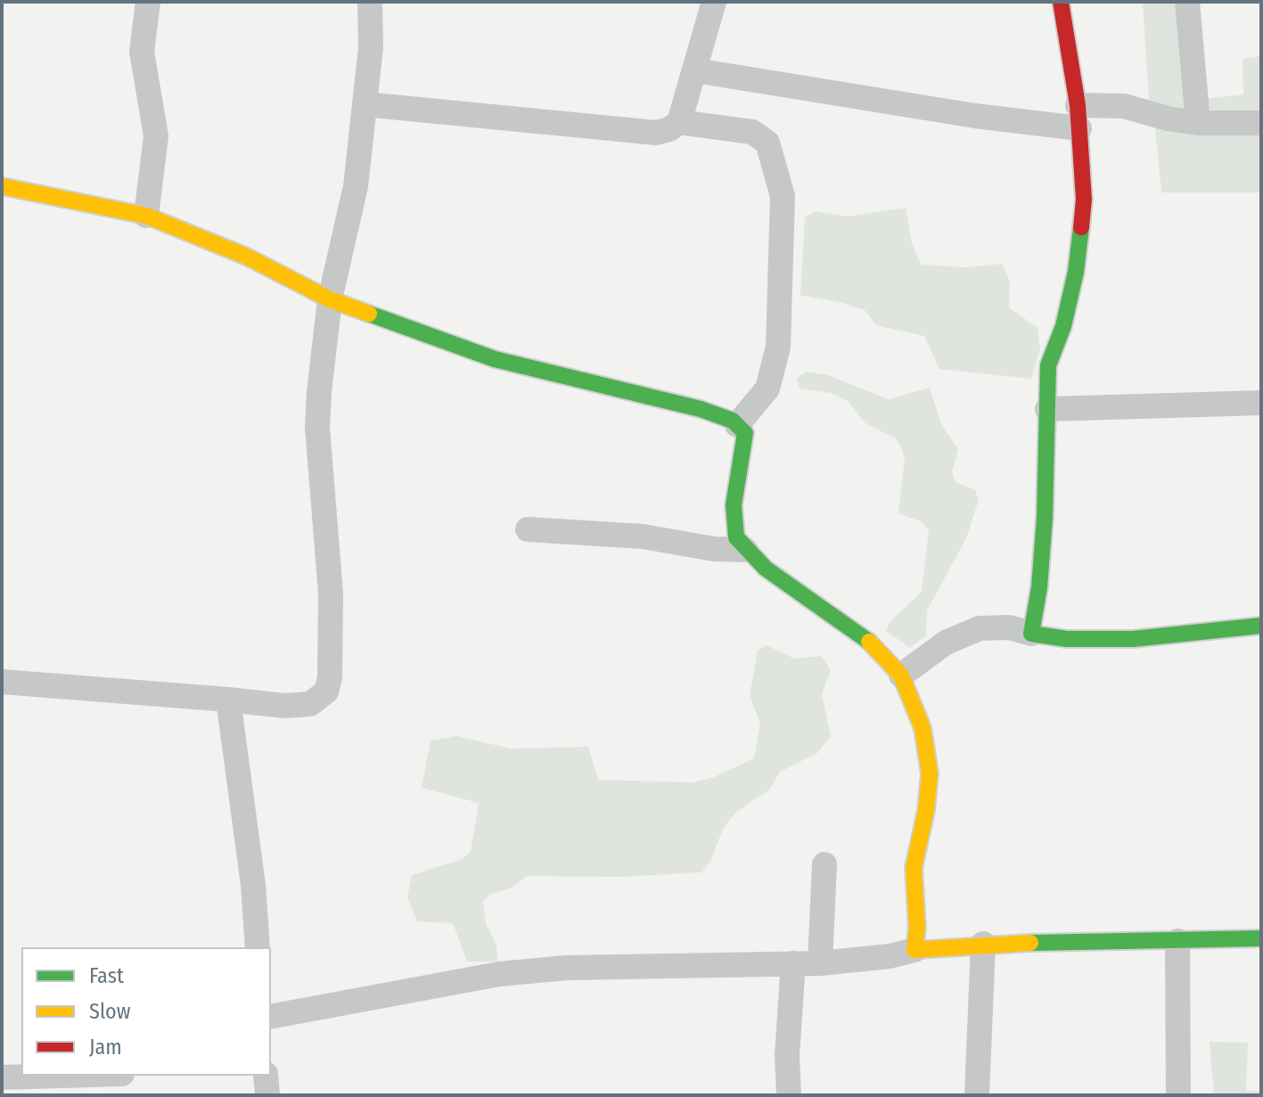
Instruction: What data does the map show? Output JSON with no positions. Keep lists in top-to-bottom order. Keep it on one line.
{"legend":["Fast","Slow","Jam"]}
